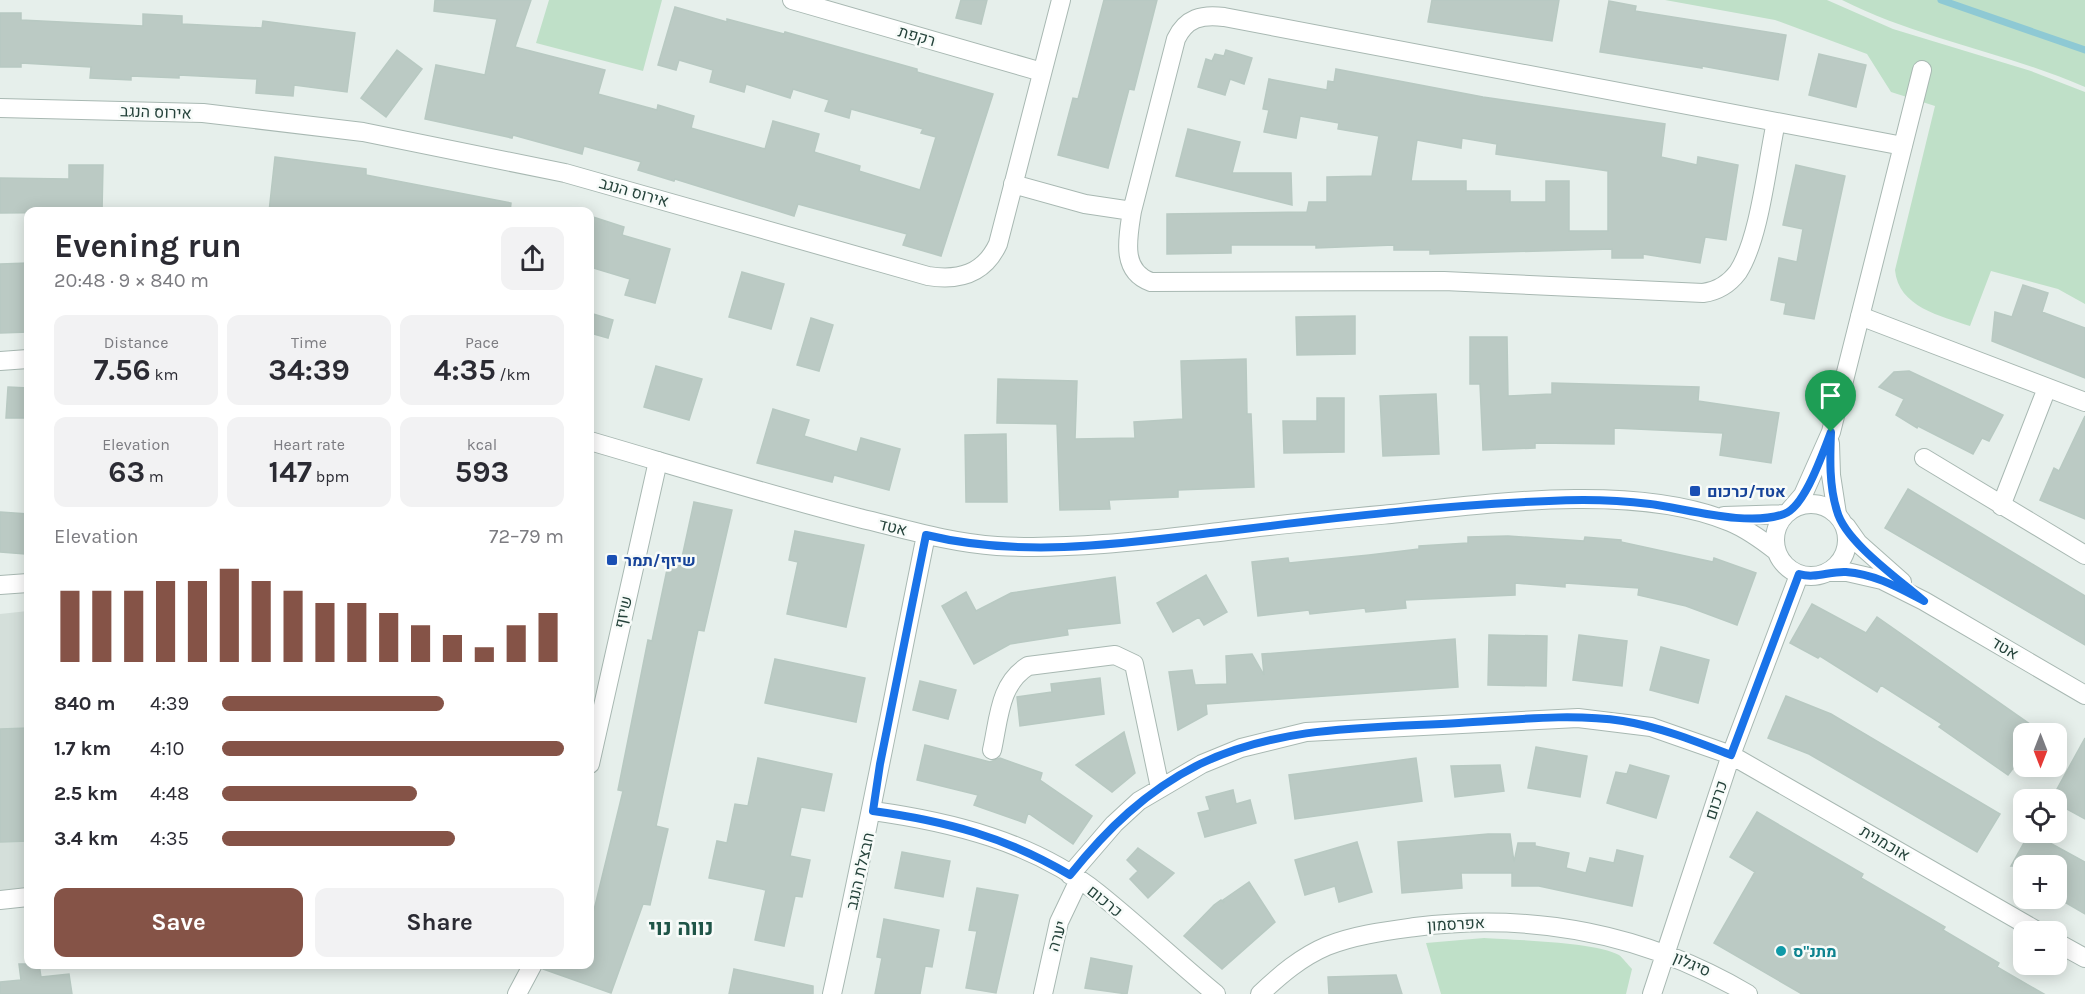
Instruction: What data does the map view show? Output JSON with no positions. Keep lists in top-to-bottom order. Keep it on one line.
{"streets":{"street":["רקפת","אירוס הנגב","אטד","שיזף","כרכום","אוכמנית","חבצלת הנגב","אפרסמון","יערה","סיגלון"]},"crossings":[["רקפת","אירוס הנגב"],["אטד","שיזף"],["אטד","כרכום"],["אטד","חבצלת הנגב"],["כרכום","אוכמנית"],["כרכום","חבצלת הנגב"],["כרכום","אפרסמון"],["כרכום","יערה"],["כרכום","סיגלון"],["אוכמנית","יערה"],["אפרסמון","סיגלון"]],"districts":["נווה נוי"],"places":{"transit":["אטד/כרכום","שיזף/תמר"],"other":["מתנ\"ס"]},"north":"bottom","page":{"heading":["Evening run","20:48 · 9 × 840 m"],"stats":[["Distance","7.56 km"],["Time","34:39"],["Pace","4:35 /km"],["Elevation","63 m"],["Heart rate","147 bpm"],["kcal","593"]],"chart":["Elevation","72–79 m"],"list":[{"name":"840 m","note":"4:39"},{"name":"1.7 km","note":"4:10"},{"name":"2.5 km","note":"4:48"},{"name":"3.4 km","note":"4:35"}],"map_buttons":["+","−"],"buttons":["Save","Share"]}}
